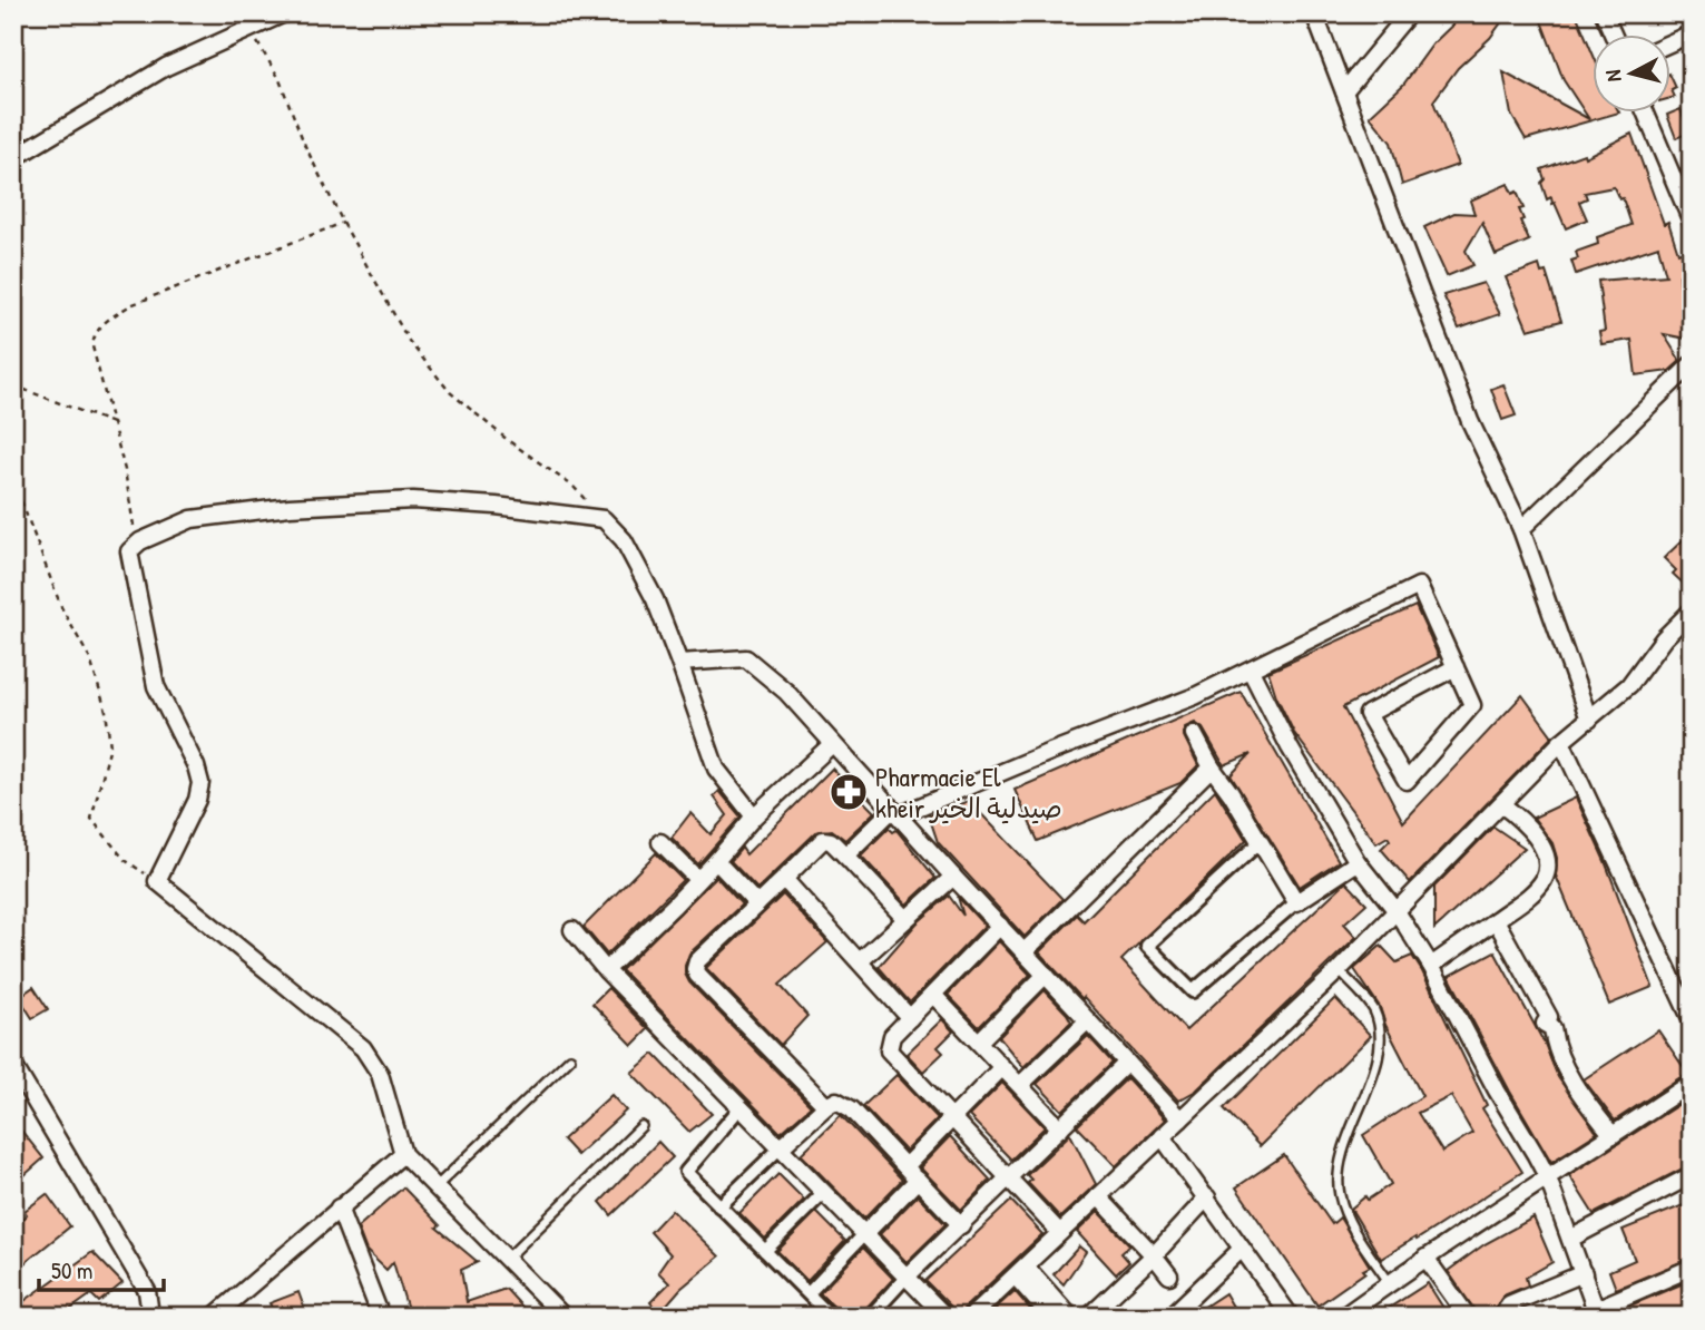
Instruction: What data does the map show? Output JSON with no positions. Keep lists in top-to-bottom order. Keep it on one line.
{"places":{"pharmacy":["Pharmacie El kheir صيدلية الخير"]},"scale_bar":"50 m","north":"left"}
